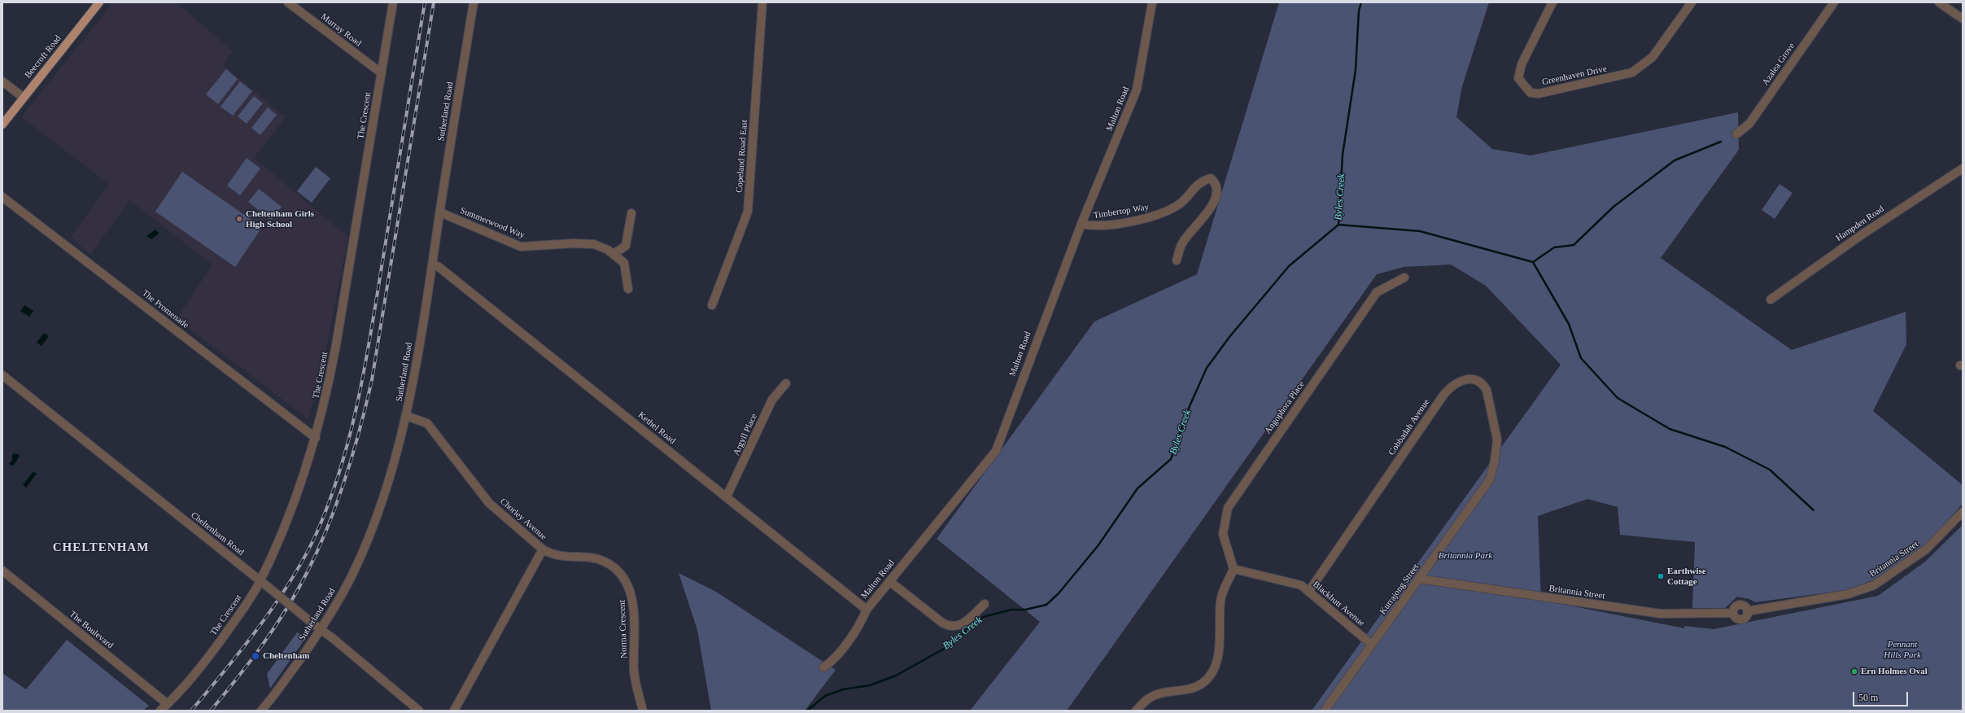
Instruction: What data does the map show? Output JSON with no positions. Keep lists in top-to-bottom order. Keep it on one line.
{"streets":{"main road":["Beecroft Road"],"street":["Murray Road","Azalea Grove","Greenhaven Drive","Malton Road","Sutherland Road","The Crescent","Copeland Road East","Timbertop Way","Summerwood Way","Hampden Road","The Promenade","Angophora Place","Cobbadah Avenue","Kethel Road","Argyll Place","Chorley Avenue","Cheltenham Road","Britannia Street","Kurrajong Street","Blackbutt Avenue","Norma Crescent","The Boulevard"]},"crossings":[["Murray Road","The Crescent"],["Malton Road","Timbertop Way"],["Malton Road","Kethel Road"],["Sutherland Road","Summerwood Way"],["Sutherland Road","Kethel Road"],["Sutherland Road","Chorley Avenue"],["Sutherland Road","Cheltenham Road"],["The Crescent","The Promenade"],["The Crescent","Cheltenham Road"],["The Crescent","The Boulevard"],["Angophora Place","Blackbutt Avenue"],["Cobbadah Avenue","Kurrajong Street"],["Cobbadah Avenue","Blackbutt Avenue"],["Kethel Road","Argyll Place"],["Chorley Avenue","Norma Crescent"],["Britannia Street","Kurrajong Street"],["Kurrajong Street","Blackbutt Avenue"]],"districts":["CHELTENHAM"],"water":["Byles Creek"],"parks":["Britannia Park","Pennant Hills Park"],"places":["Cheltenham Girls High School","Earthwise Cottage","Cheltenham","Ern Holmes Oval"],"scale_bar":"50 m"}
